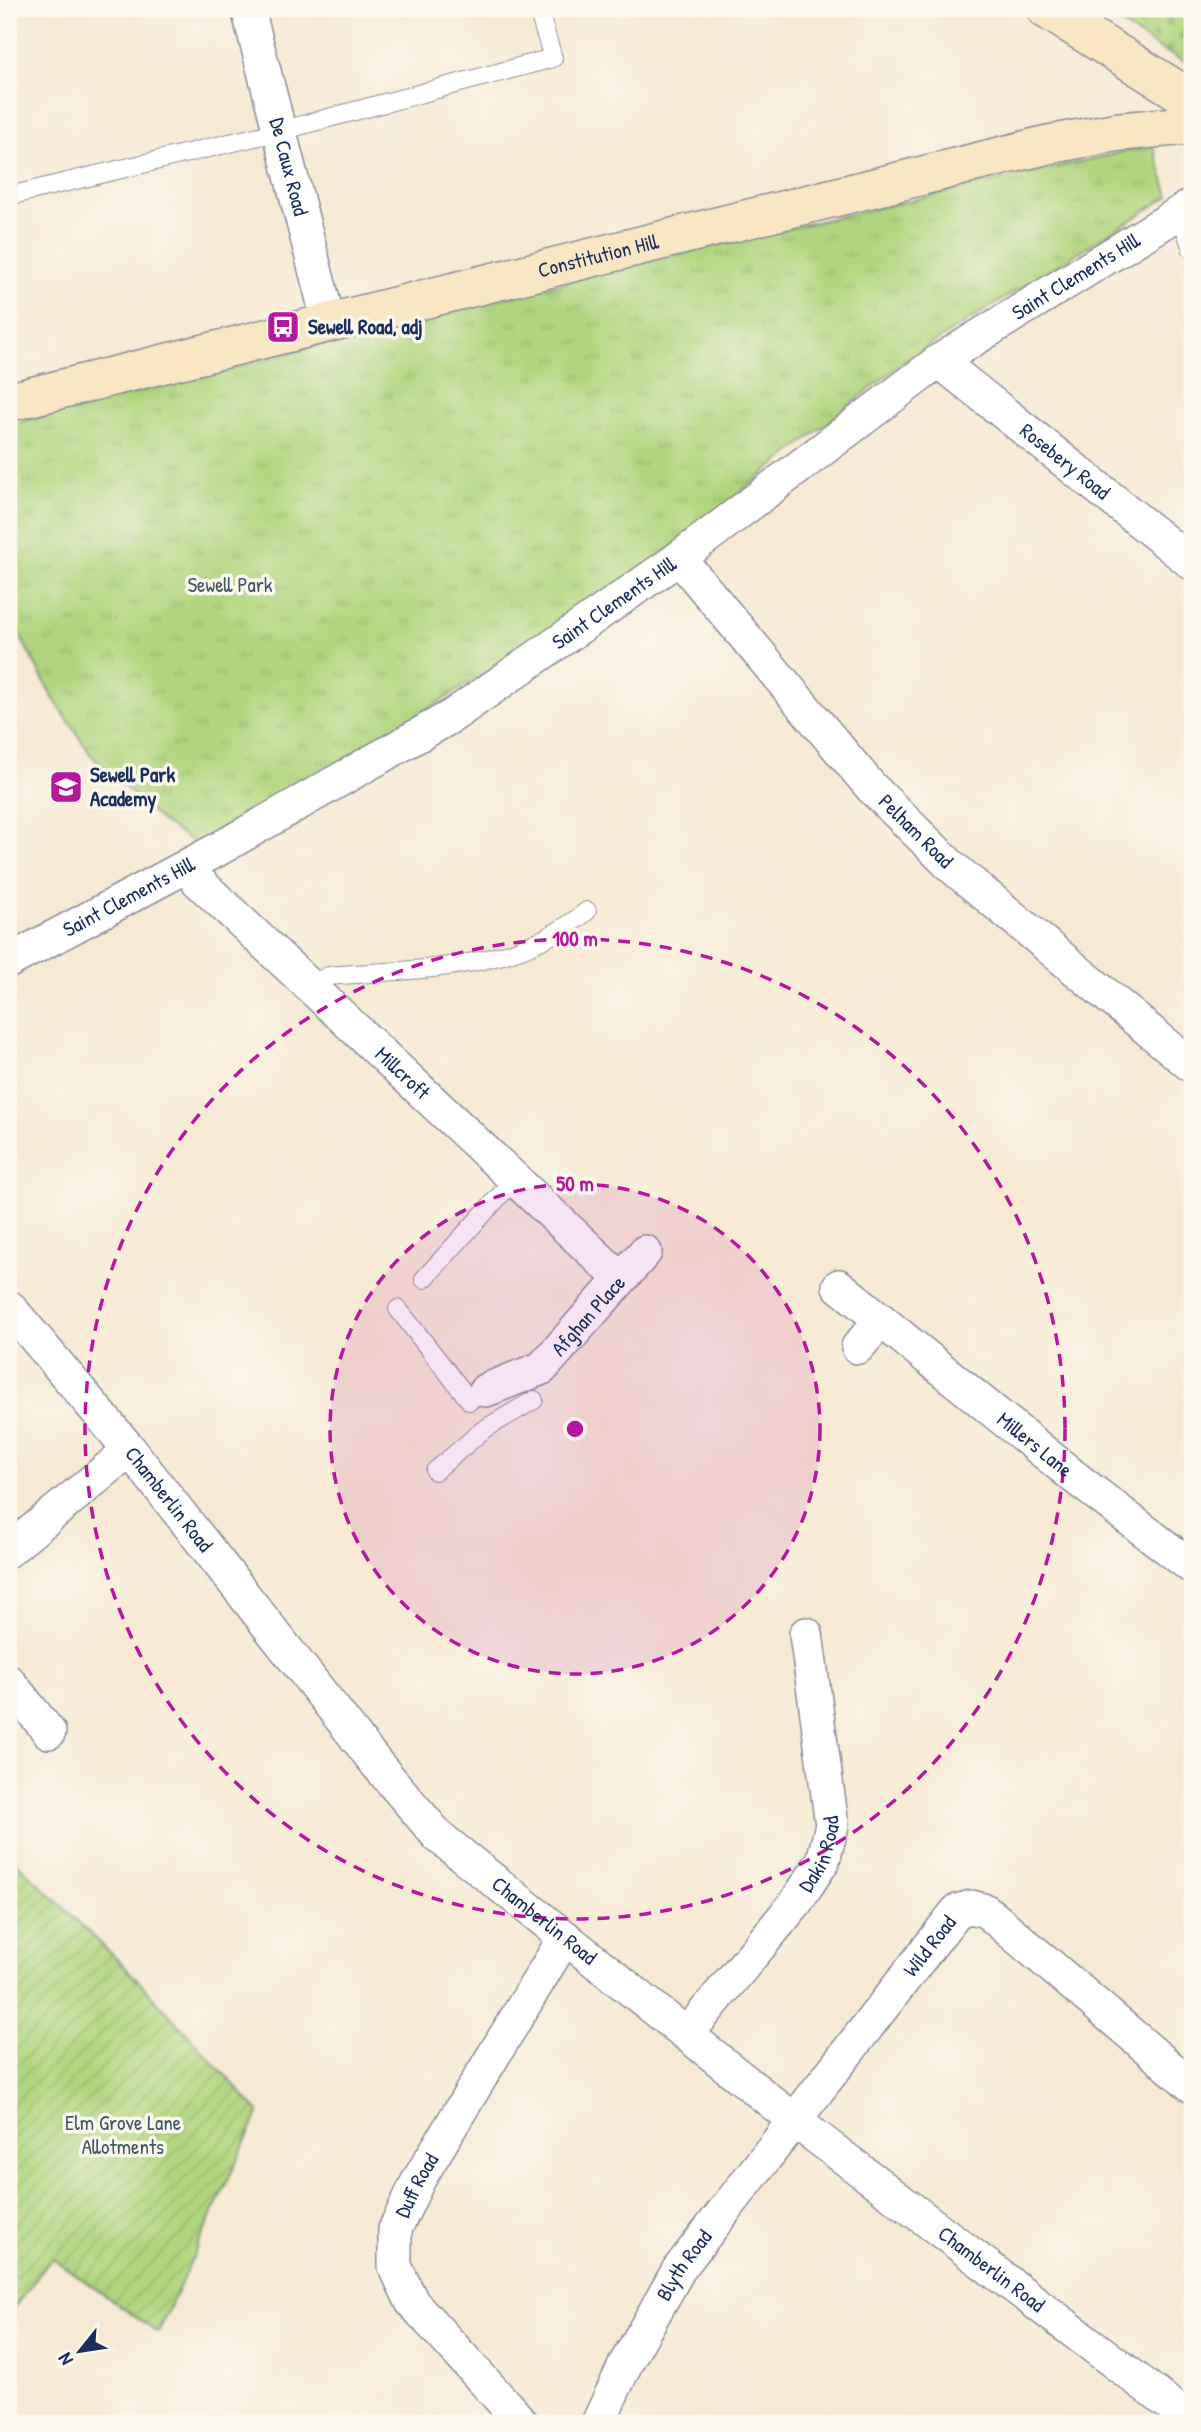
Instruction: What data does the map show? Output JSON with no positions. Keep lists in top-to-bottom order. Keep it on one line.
{"streets":{"main road":["Constitution Hill"],"street":["De Caux Road","Saint Clements Hill","Rosebery Road","Pelham Road","Millcroft","Afghan Place","Millers Lane","Chamberlin Road","Dakin Road","Wild Road","Duff Road","Blyth Road"]},"crossings":[["De Caux Road","Constitution Hill"],["Saint Clements Hill","Rosebery Road"],["Saint Clements Hill","Pelham Road"],["Saint Clements Hill","Millcroft"],["Millcroft","Afghan Place"],["Chamberlin Road","Dakin Road"],["Chamberlin Road","Wild Road"],["Chamberlin Road","Duff Road"],["Chamberlin Road","Blyth Road"],["Wild Road","Blyth Road"]],"parks":["Sewell Park","Elm Grove Lane Allotments"],"places":{"bus stop":["Sewell Road, adj"],"school or university":["Sewell Park Academy"]},"north":"bottom left","rings":["100 m","50 m"]}
